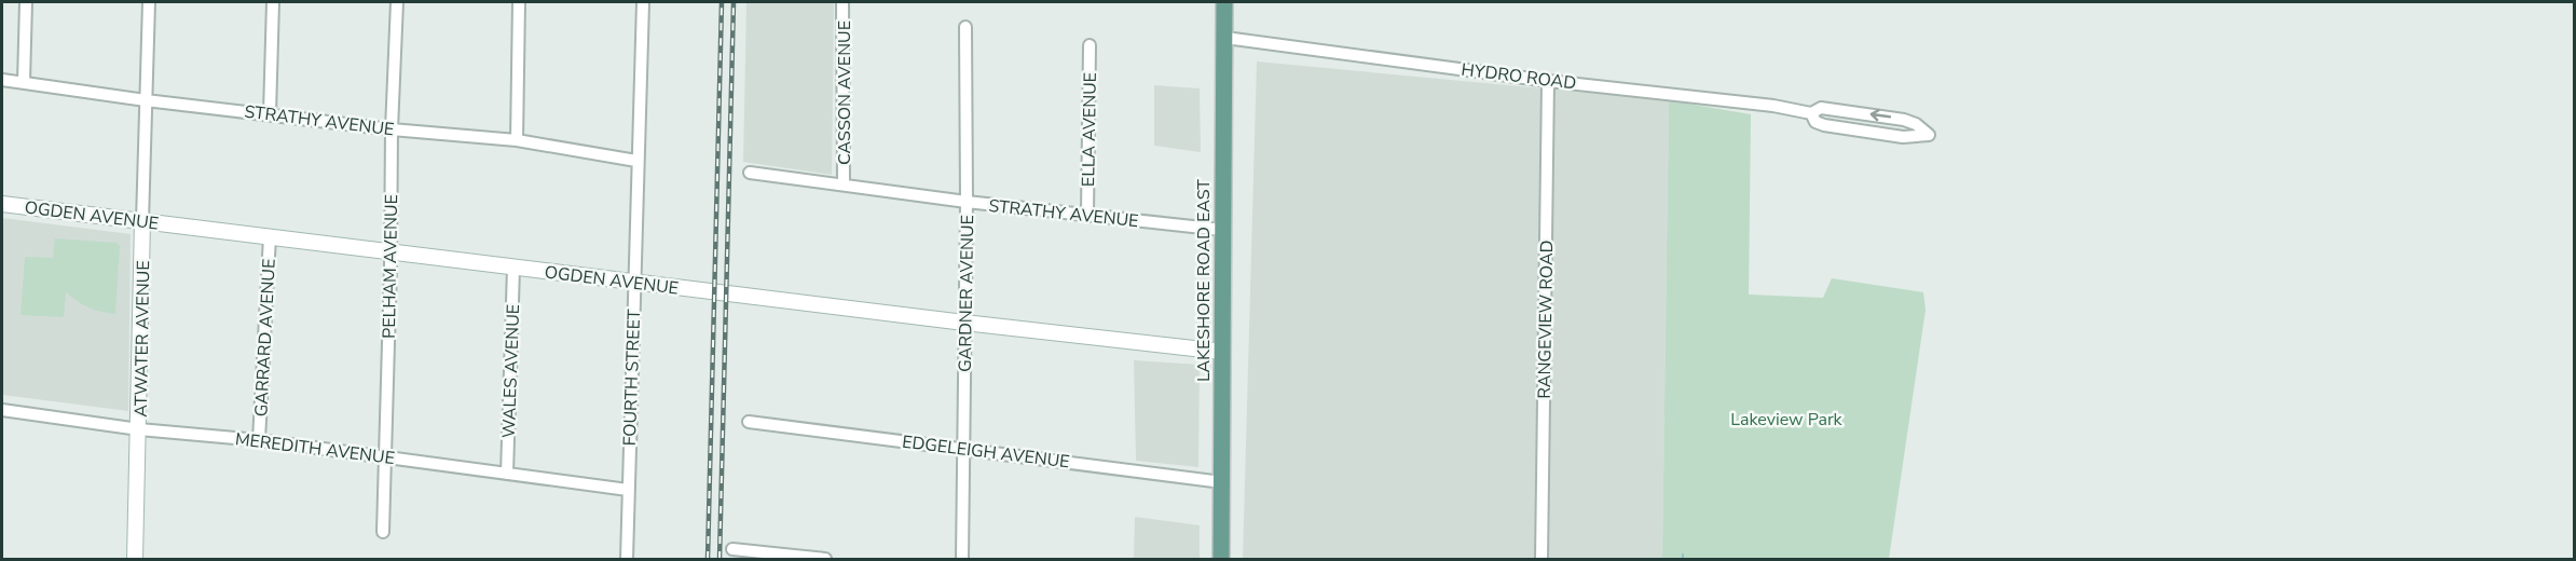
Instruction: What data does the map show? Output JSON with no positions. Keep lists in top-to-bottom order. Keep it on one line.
{"streets":{"main road":["LAKESHORE ROAD EAST"],"street":["HYDRO ROAD","CASSON AVENUE","STRATHY AVENUE","ELLA AVENUE","OGDEN AVENUE","PELHAM AVENUE","GARDNER AVENUE","RANGEVIEW ROAD","GARRARD AVENUE","ATWATER AVENUE","WALES AVENUE","FOURTH STREET","MEREDITH AVENUE","EDGELEIGH AVENUE"]},"crossings":[["HYDRO ROAD","LAKESHORE ROAD EAST"],["HYDRO ROAD","RANGEVIEW ROAD"],["CASSON AVENUE","STRATHY AVENUE"],["STRATHY AVENUE","ELLA AVENUE"],["STRATHY AVENUE","PELHAM AVENUE"],["STRATHY AVENUE","LAKESHORE ROAD EAST"],["STRATHY AVENUE","GARDNER AVENUE"],["STRATHY AVENUE","ATWATER AVENUE"],["STRATHY AVENUE","FOURTH STREET"],["OGDEN AVENUE","PELHAM AVENUE"],["OGDEN AVENUE","LAKESHORE ROAD EAST"],["OGDEN AVENUE","GARDNER AVENUE"],["OGDEN AVENUE","GARRARD AVENUE"],["OGDEN AVENUE","ATWATER AVENUE"],["OGDEN AVENUE","WALES AVENUE"],["OGDEN AVENUE","FOURTH STREET"],["PELHAM AVENUE","MEREDITH AVENUE"],["LAKESHORE ROAD EAST","EDGELEIGH AVENUE"],["GARDNER AVENUE","EDGELEIGH AVENUE"],["GARRARD AVENUE","MEREDITH AVENUE"],["ATWATER AVENUE","MEREDITH AVENUE"],["WALES AVENUE","MEREDITH AVENUE"],["FOURTH STREET","MEREDITH AVENUE"]],"parks":["Lakeview Park"]}
